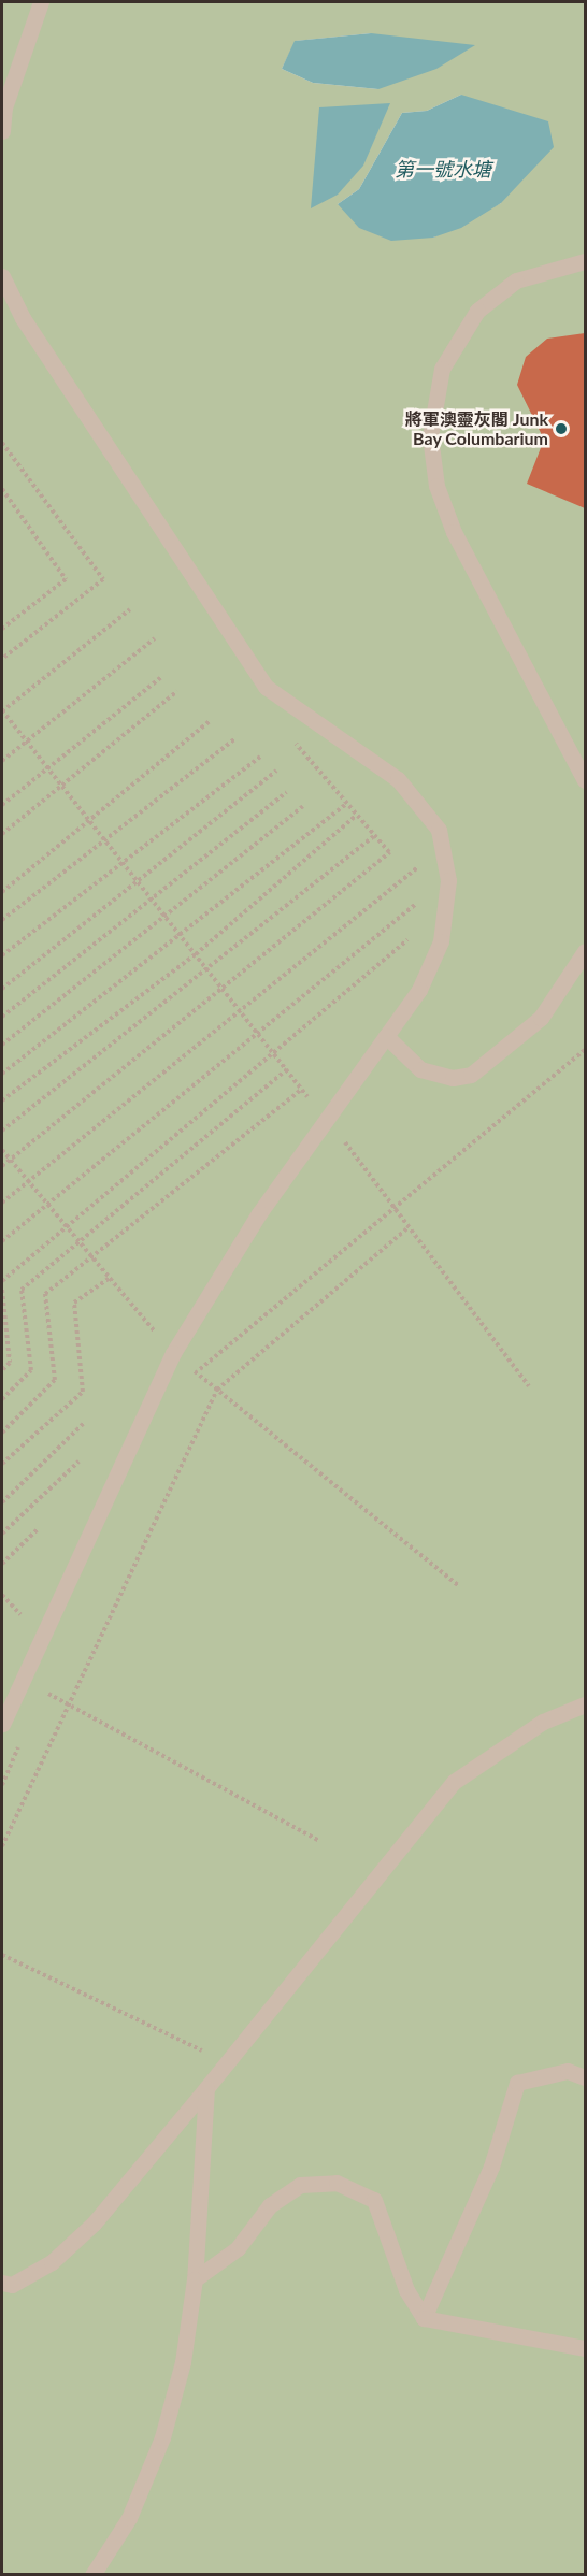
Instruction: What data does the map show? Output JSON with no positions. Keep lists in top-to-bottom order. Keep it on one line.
{"water":["第一號水塘"],"places":["將軍澳靈灰閣 Junk Bay Columbarium"]}
